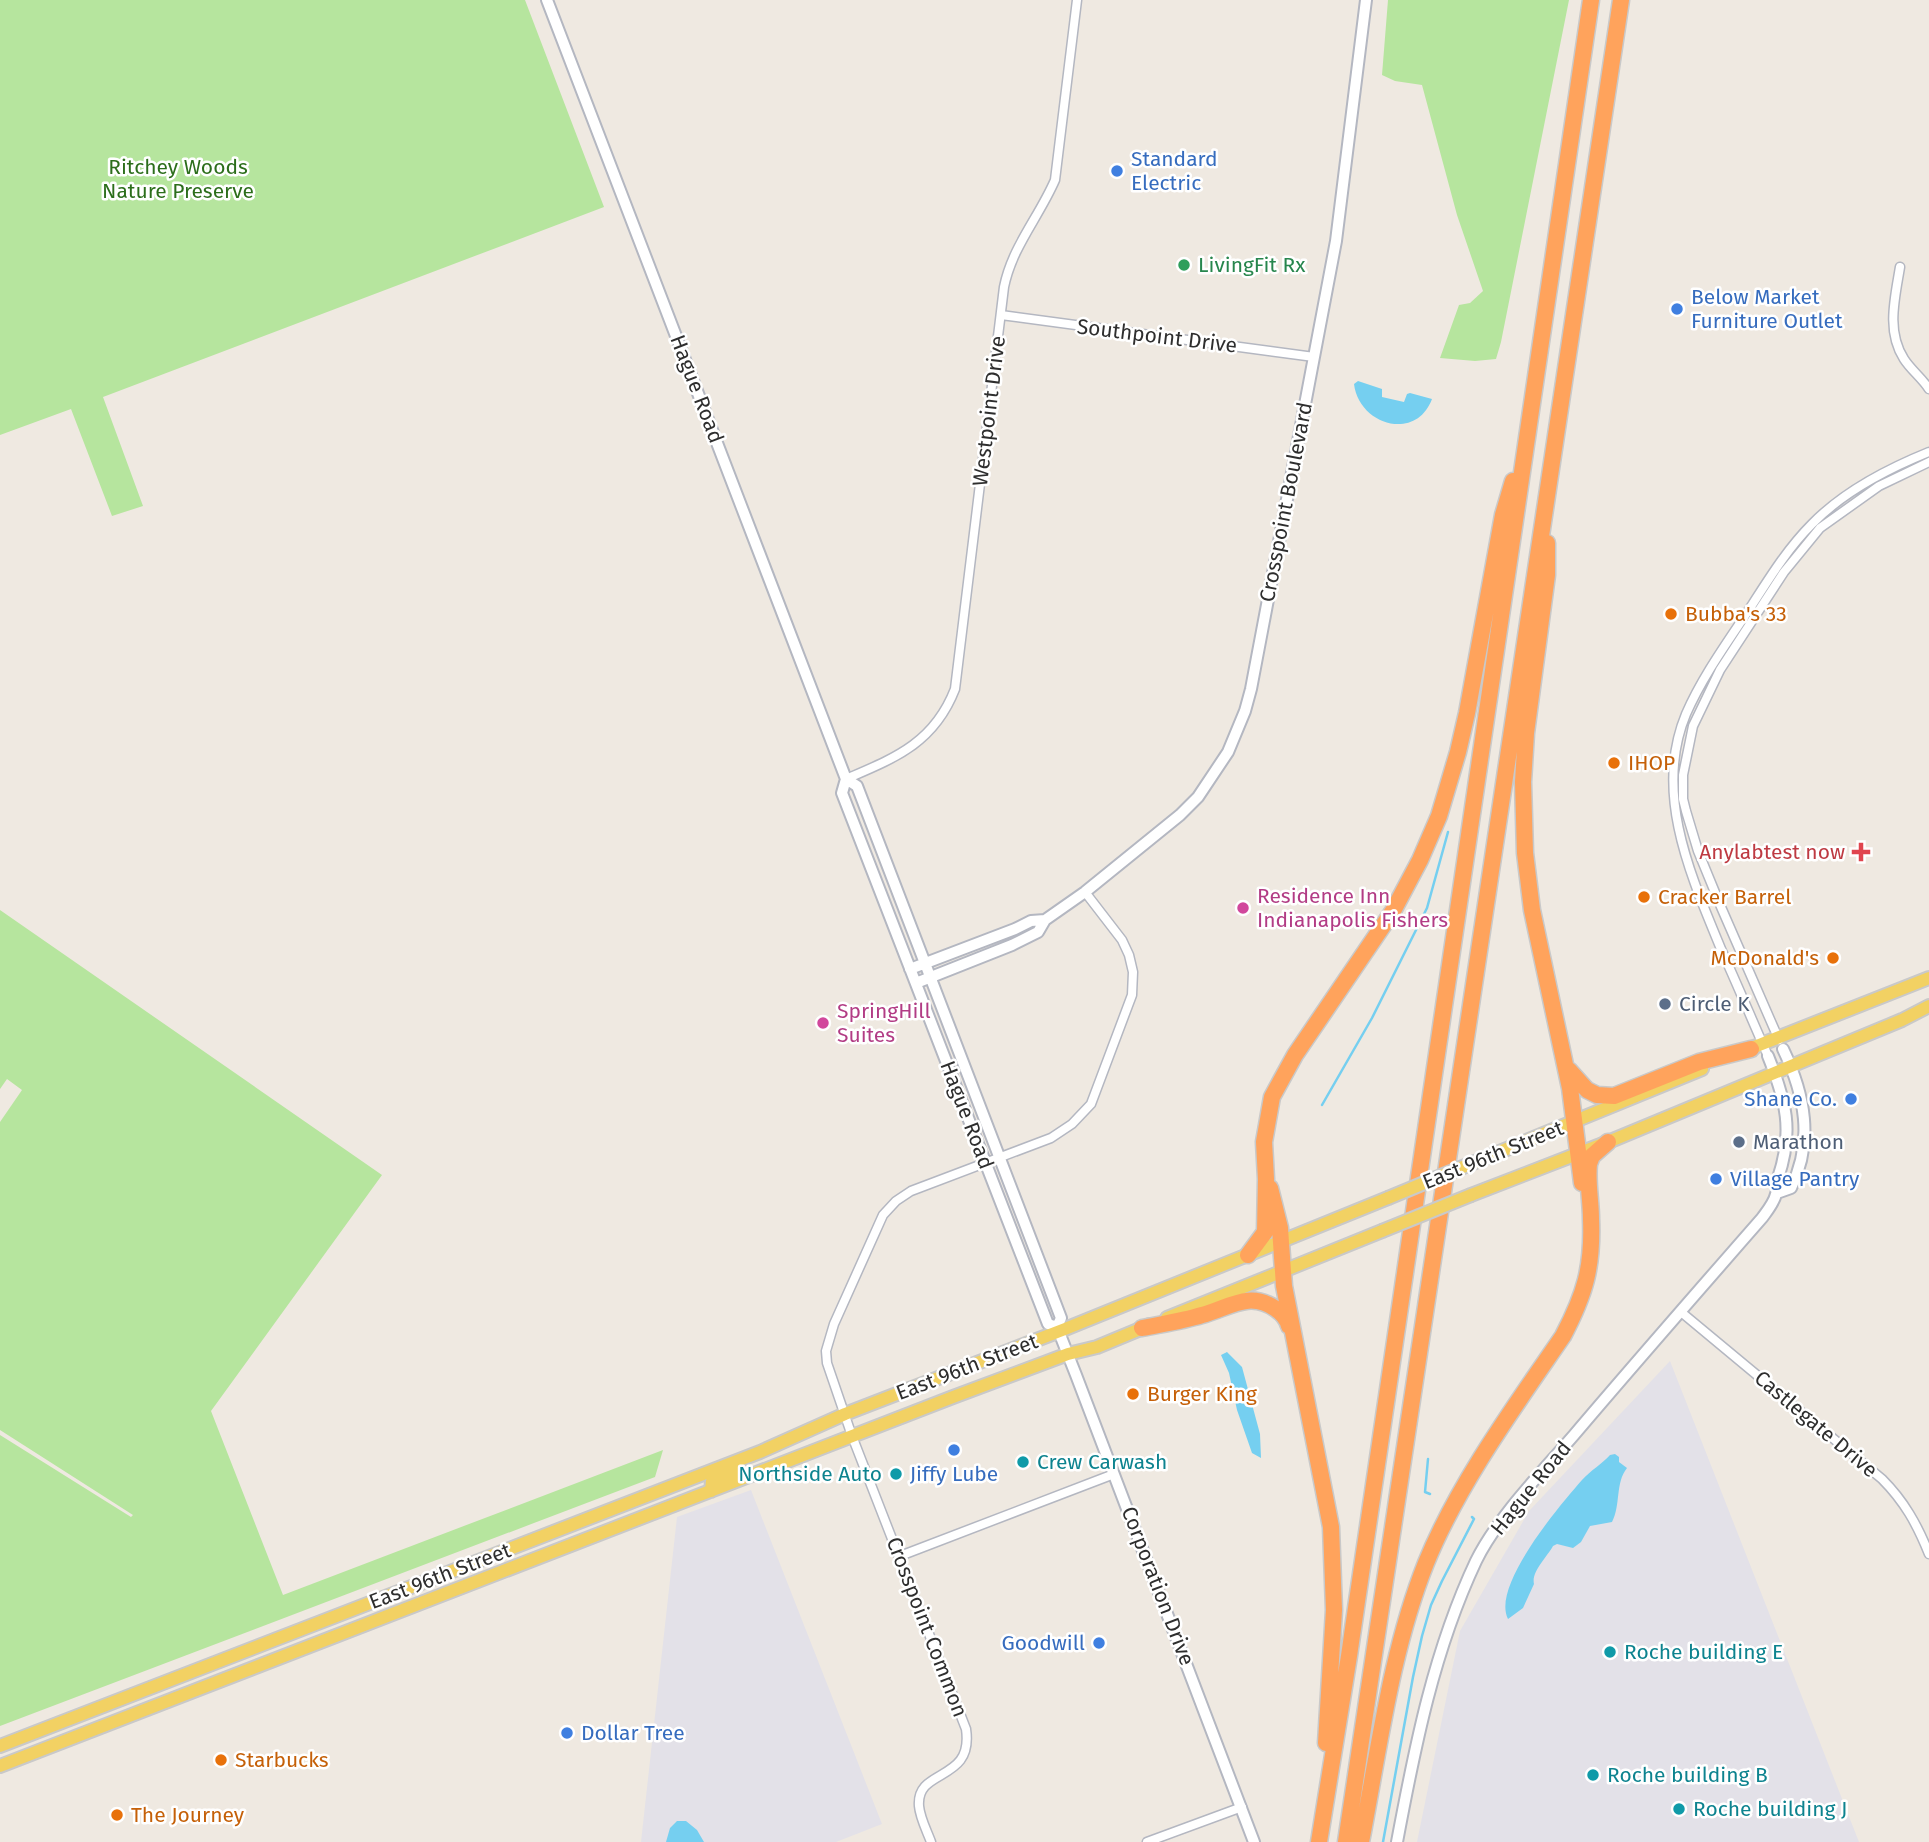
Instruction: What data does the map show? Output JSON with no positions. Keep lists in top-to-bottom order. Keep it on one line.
{"streets":{"main road":["East 96th Street"],"street":["Southpoint Drive","Hague Road","Westpoint Drive","Crosspoint Boulevard","Castlegate Drive","Corporation Drive","Crosspoint Common"]},"crossings":[["Southpoint Drive","Westpoint Drive"],["Southpoint Drive","Crosspoint Boulevard"],["Hague Road","Westpoint Drive"],["Hague Road","Crosspoint Boulevard"],["Hague Road","East 96th Street"],["Hague Road","Castlegate Drive"],["Hague Road","Corporation Drive"],["Hague Road","Crosspoint Common"],["Crosspoint Boulevard","Crosspoint Common"],["East 96th Street","Corporation Drive"],["East 96th Street","Crosspoint Common"]],"parks":["Ritchey Woods Nature Preserve"],"places":{"other":["Standard Electric","LivingFit Rx","Below Market Furniture Outlet","Bubba's 33","IHOP","Cracker Barrel","Residence Inn Indianapolis Fishers","McDonald's","Circle K","SpringHill Suites","Shane Co.","Marathon","Village Pantry","Burger King","Jiffy Lube","Crew Carwash","Northside Auto","Goodwill","Roche building E","Dollar Tree","Starbucks","Roche building B","Roche building J","The Journey"],"health":["Anylabtest now"]}}
